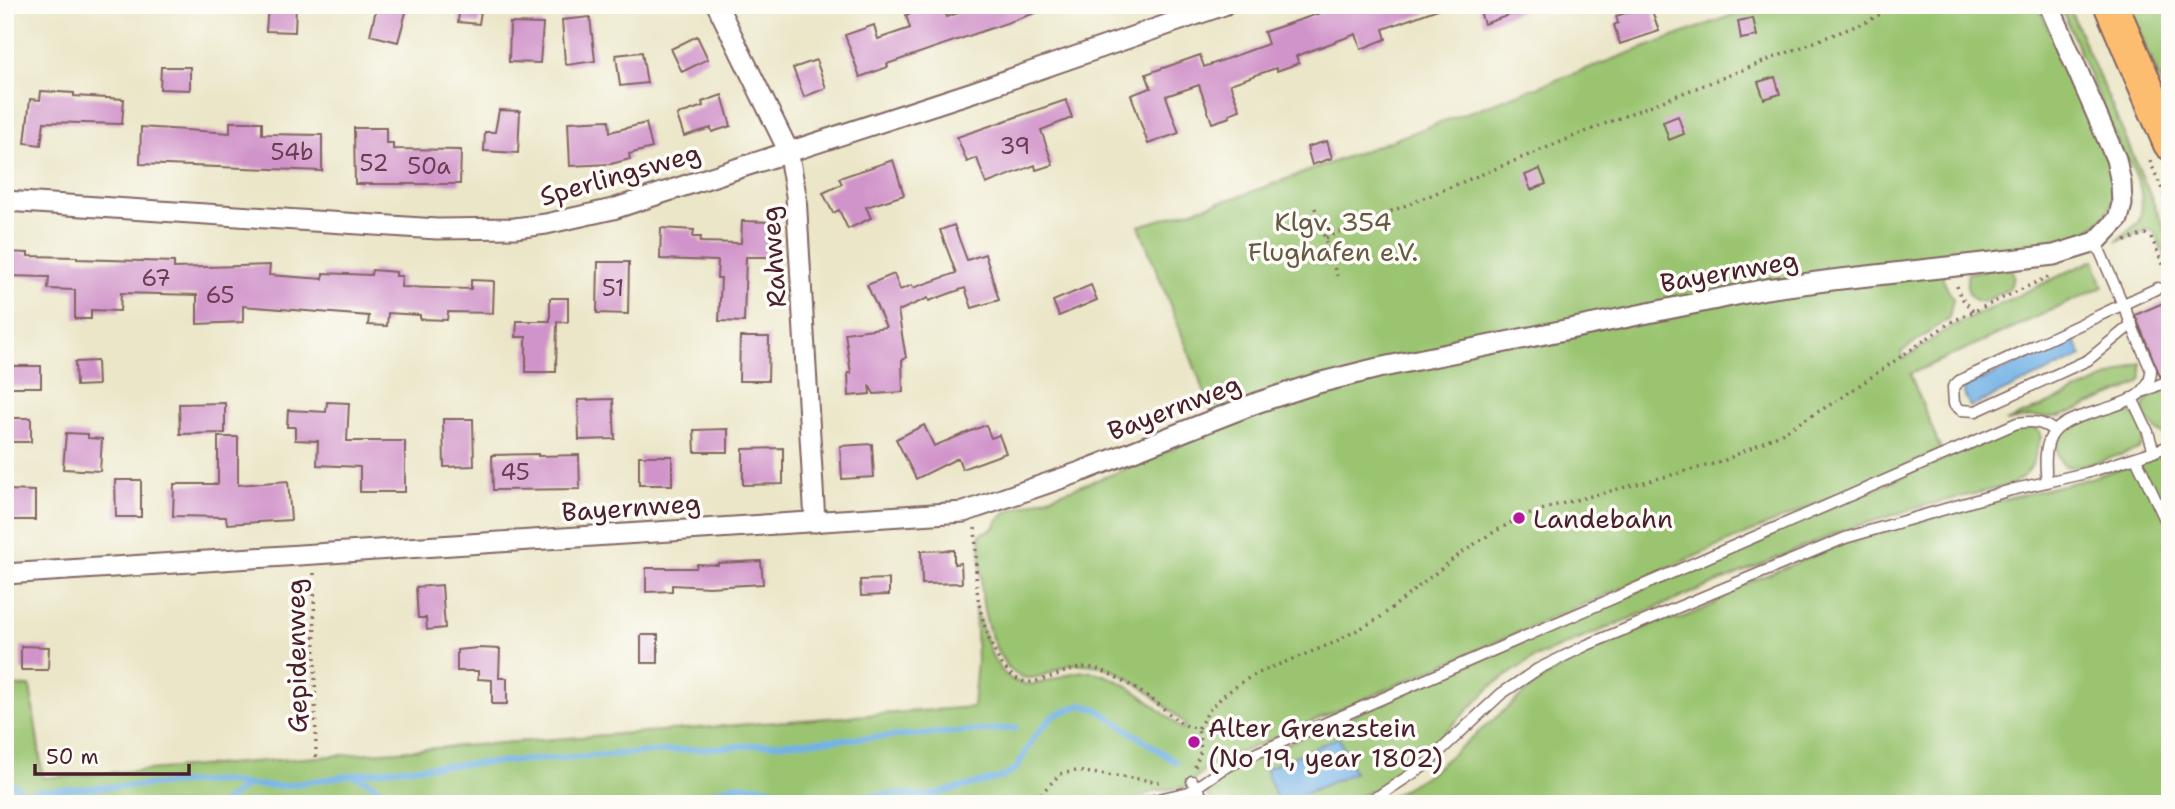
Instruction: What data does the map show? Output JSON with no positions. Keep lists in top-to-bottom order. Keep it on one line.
{"streets":{"street":["Sperlingsweg","Rahweg","Bayernweg"],"path":["Gepidenweg"]},"crossings":[["Sperlingsweg","Rahweg"],["Rahweg","Bayernweg"],["Bayernweg","Gepidenweg"]],"parks":["Klgv. 354 Flughafen e.V."],"places":["Landebahn","Alter Grenzstein (No 19, year 1802)"],"house_numbers":["39","54b","52","50a","67","51","65","45"],"scale_bar":"50 m"}
